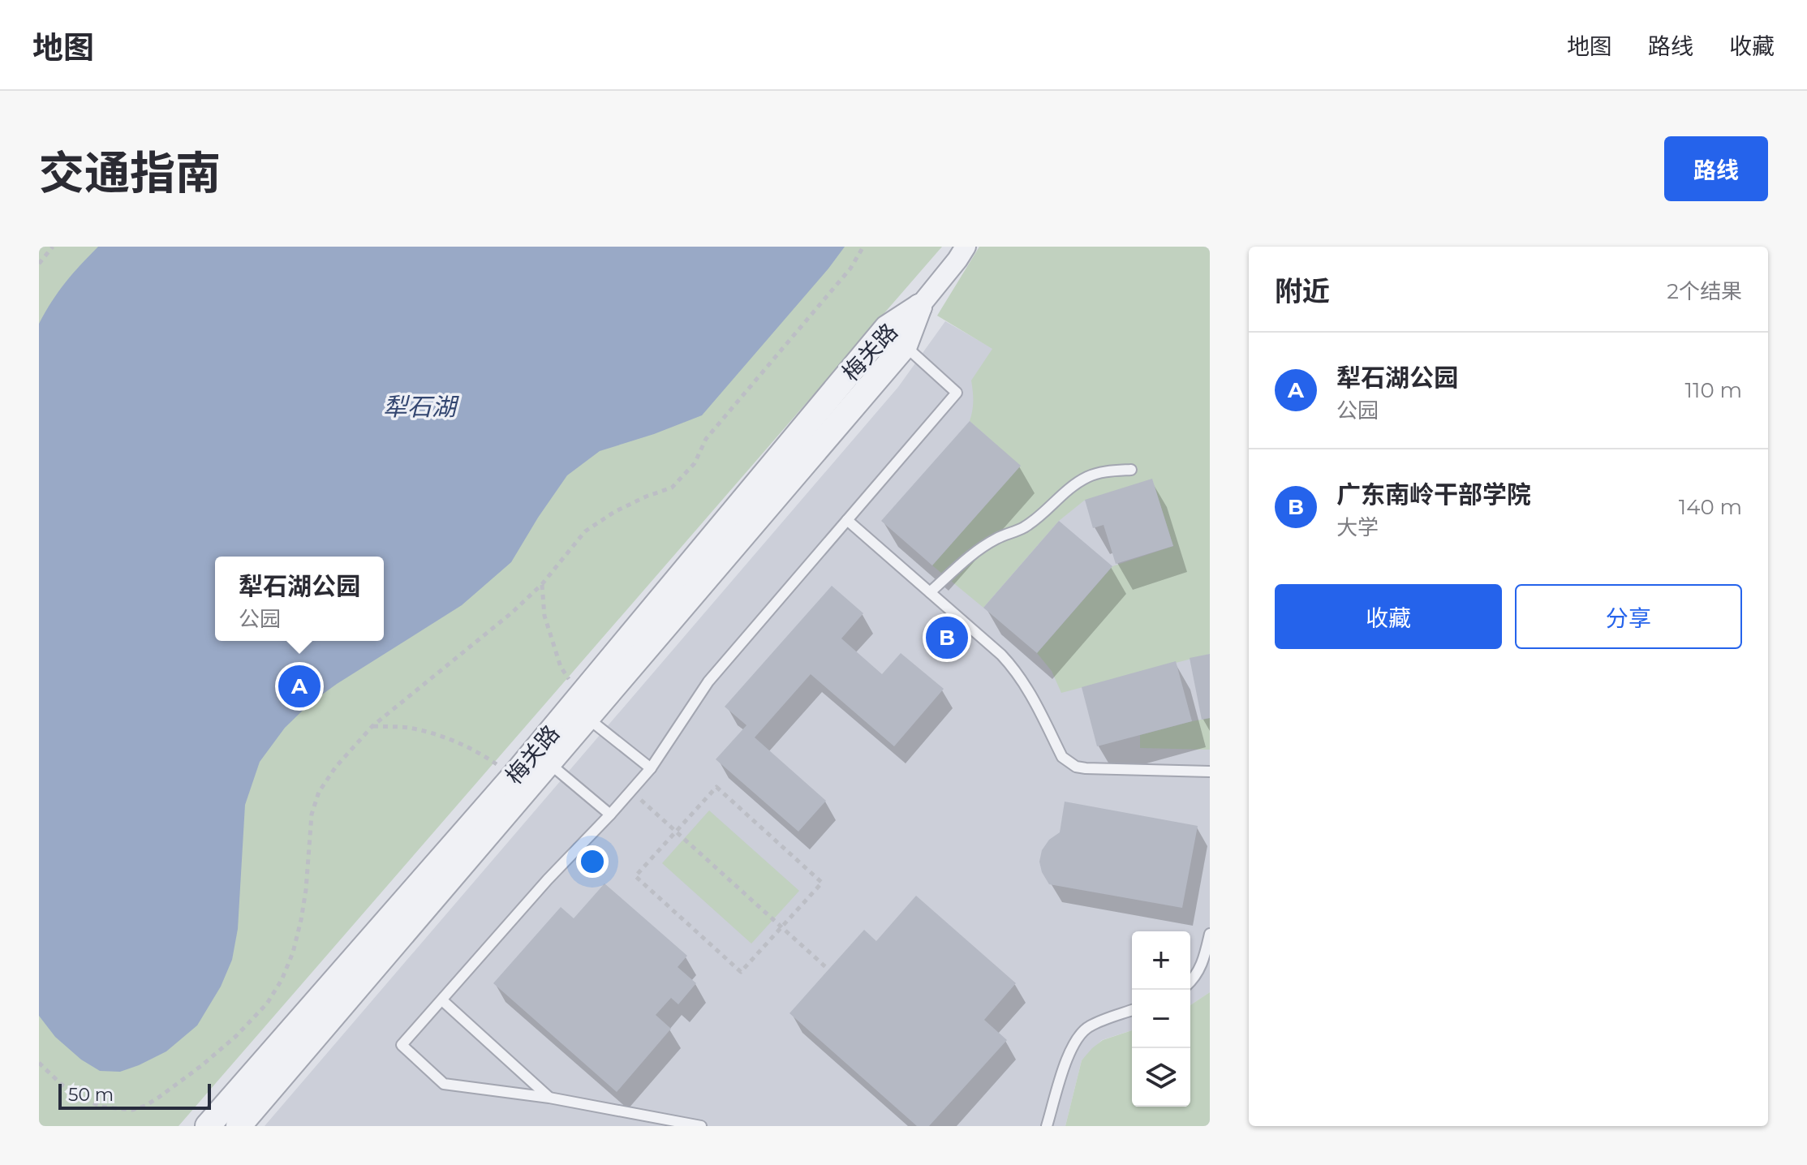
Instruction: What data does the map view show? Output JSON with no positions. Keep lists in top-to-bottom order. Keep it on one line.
{"streets":{"street":["梅关路"]},"water":["犁石湖"],"scale_bar":"50 m","page":{"header":"地图","nav":["地图","路线","收藏"],"title":"交通指南","buttons":["路线",["收藏","分享"]],"heading":["附近","2个结果"],"list":[{"mark":"A","name":"犁石湖公园","note":"公园","value":"110 m"},{"mark":"B","name":"广东南岭干部学院","note":"大学","value":"140 m"}],"popup":["犁石湖公园","公园"],"pins":["B","A"],"map_buttons":["+","−"],"scale":"50 m"}}
